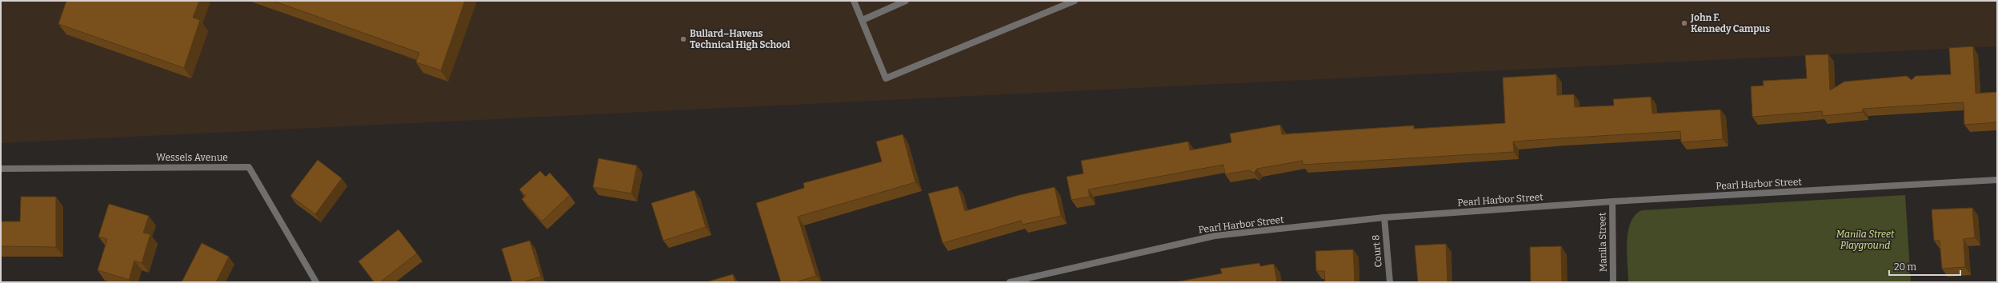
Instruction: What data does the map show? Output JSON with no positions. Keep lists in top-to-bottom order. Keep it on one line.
{"streets":{"street":["Wessels Avenue","Pearl Harbor Street","Manila Street","Court 8"]},"crossings":[["Pearl Harbor Street","Manila Street"],["Pearl Harbor Street","Court 8"]],"parks":["Manila Street Playground"],"places":["John F. Kennedy Campus","Bullard–Havens Technical High School"],"scale_bar":"20 m"}
